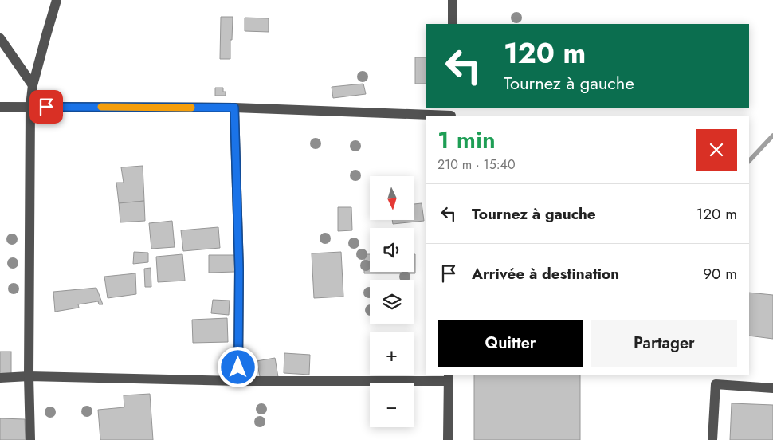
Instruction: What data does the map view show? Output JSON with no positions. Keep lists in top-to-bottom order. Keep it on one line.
{"north":"bottom","page":{"turn":["120 m","Tournez à gauche"],"heading":["1 min","210 m · 15:40"],"map_buttons":["+","−"],"list":[{"name":"Tournez à gauche","value":"120 m"},{"name":"Arrivée à destination","value":"90 m"}],"buttons":["Quitter","Partager"]}}
